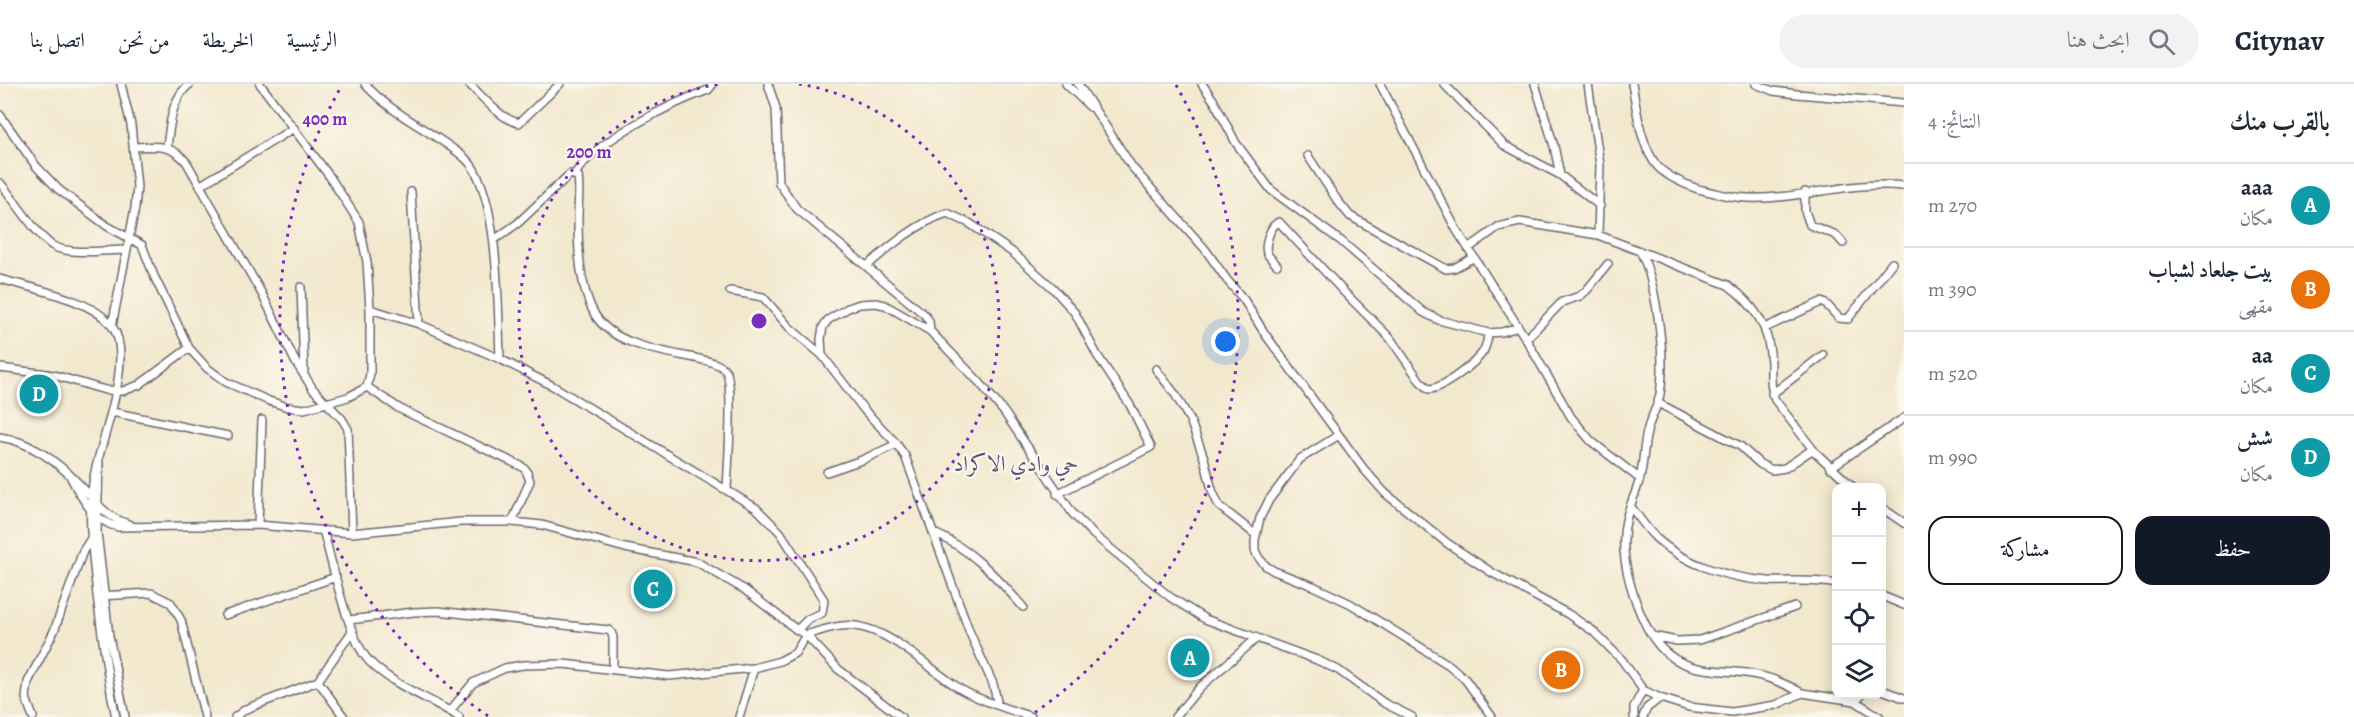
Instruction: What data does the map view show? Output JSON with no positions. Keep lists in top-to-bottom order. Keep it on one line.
{"districts":["حي وادي الاكراد"],"page":{"header":"Citynav","search":"ابحث هنا","nav":["الرئيسية","الخريطة","من نحن","اتصل بنا"],"heading":["بالقرب منك","النتائج: 4"],"list":[{"mark":"A","name":"aaa","note":"مكان","value":"270 m"},{"mark":"B","name":"بيت جلعاد لشباب","note":"مقهى","value":"390 m"},{"mark":"C","name":"aa","note":"مكان","value":"520 m"},{"mark":"D","name":"شش","note":"مكان","value":"990 m"}],"pins":["D","C","A","B"],"map_buttons":["+","−"],"buttons":["حفظ","مشاركة"]},"rings":["400 m","200 m"]}
